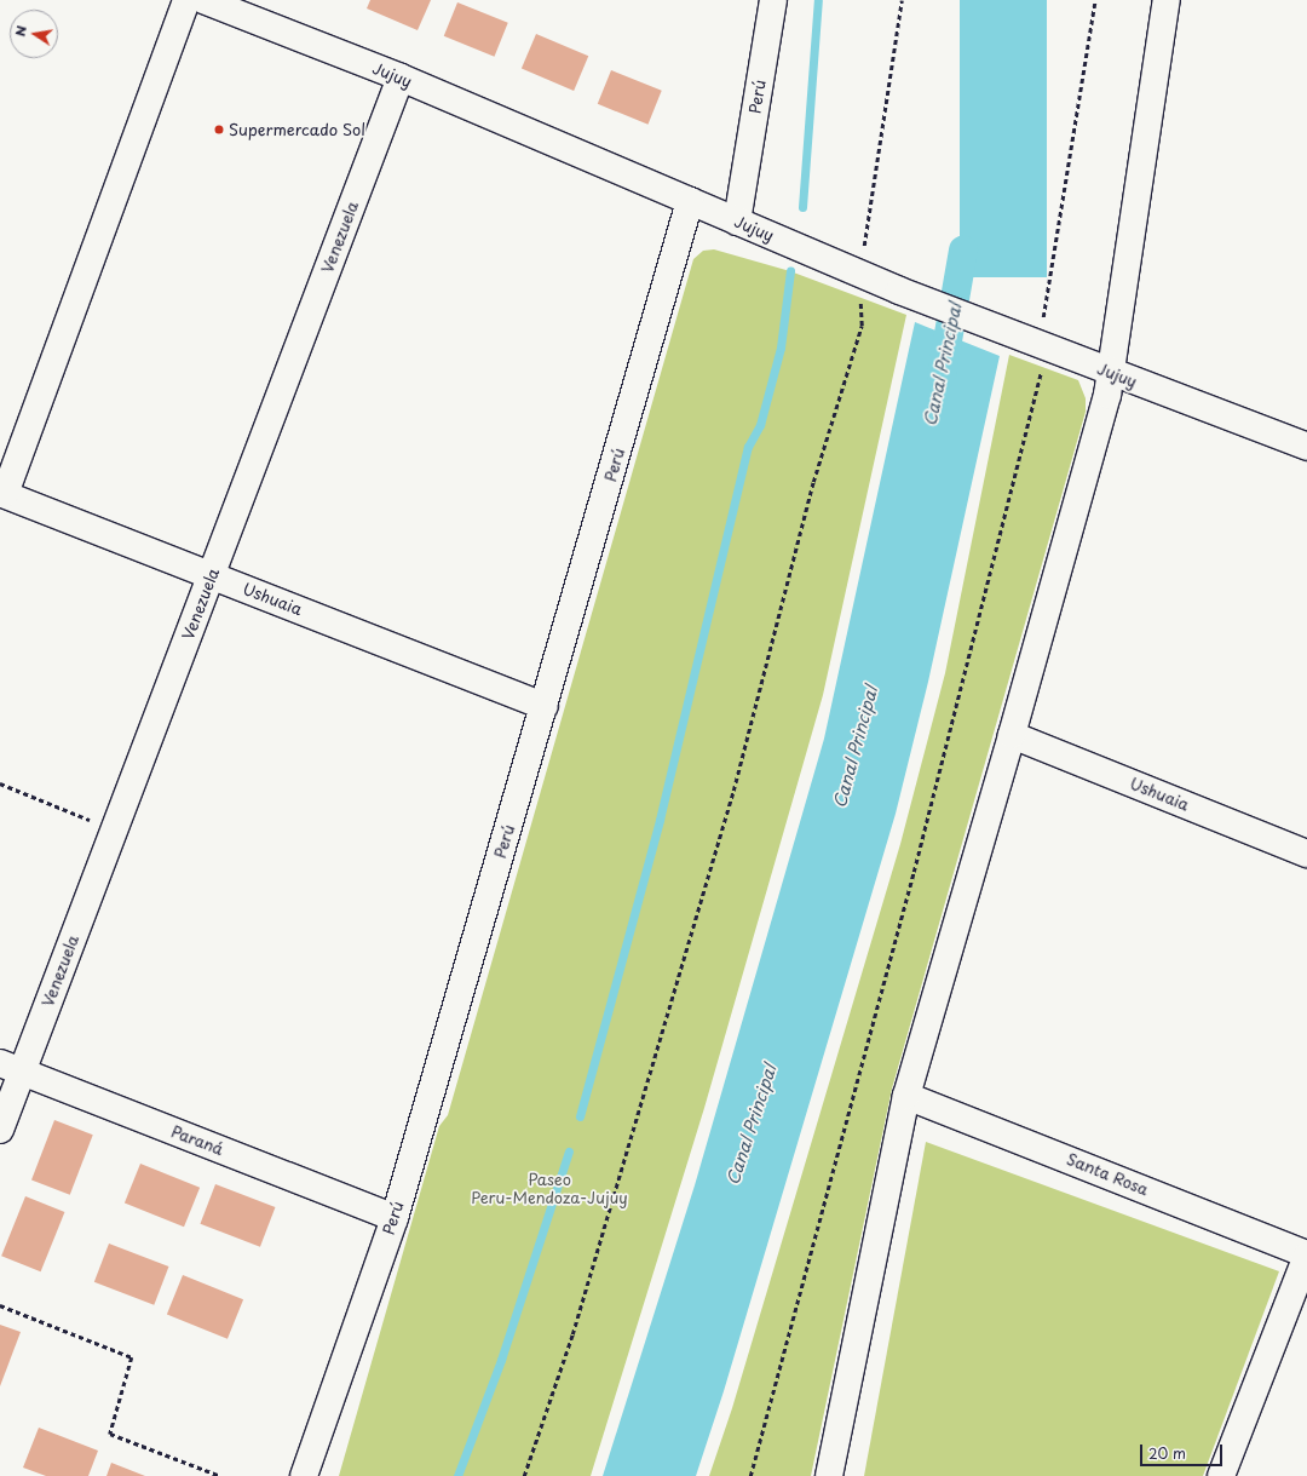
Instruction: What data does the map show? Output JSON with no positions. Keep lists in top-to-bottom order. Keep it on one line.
{"streets":{"street":["Jujuy","Perú","Venezuela","Ushuaia","Paraná","Santa Rosa"]},"crossings":[["Jujuy","Perú"],["Jujuy","Venezuela"],["Perú","Ushuaia"],["Perú","Paraná"],["Venezuela","Ushuaia"],["Venezuela","Paraná"]],"water":["Canal Principal"],"parks":["Paseo Peru-Mendoza-Jujuy"],"places":["Supermercado Sol"],"scale_bar":"20 m","north":"left"}
